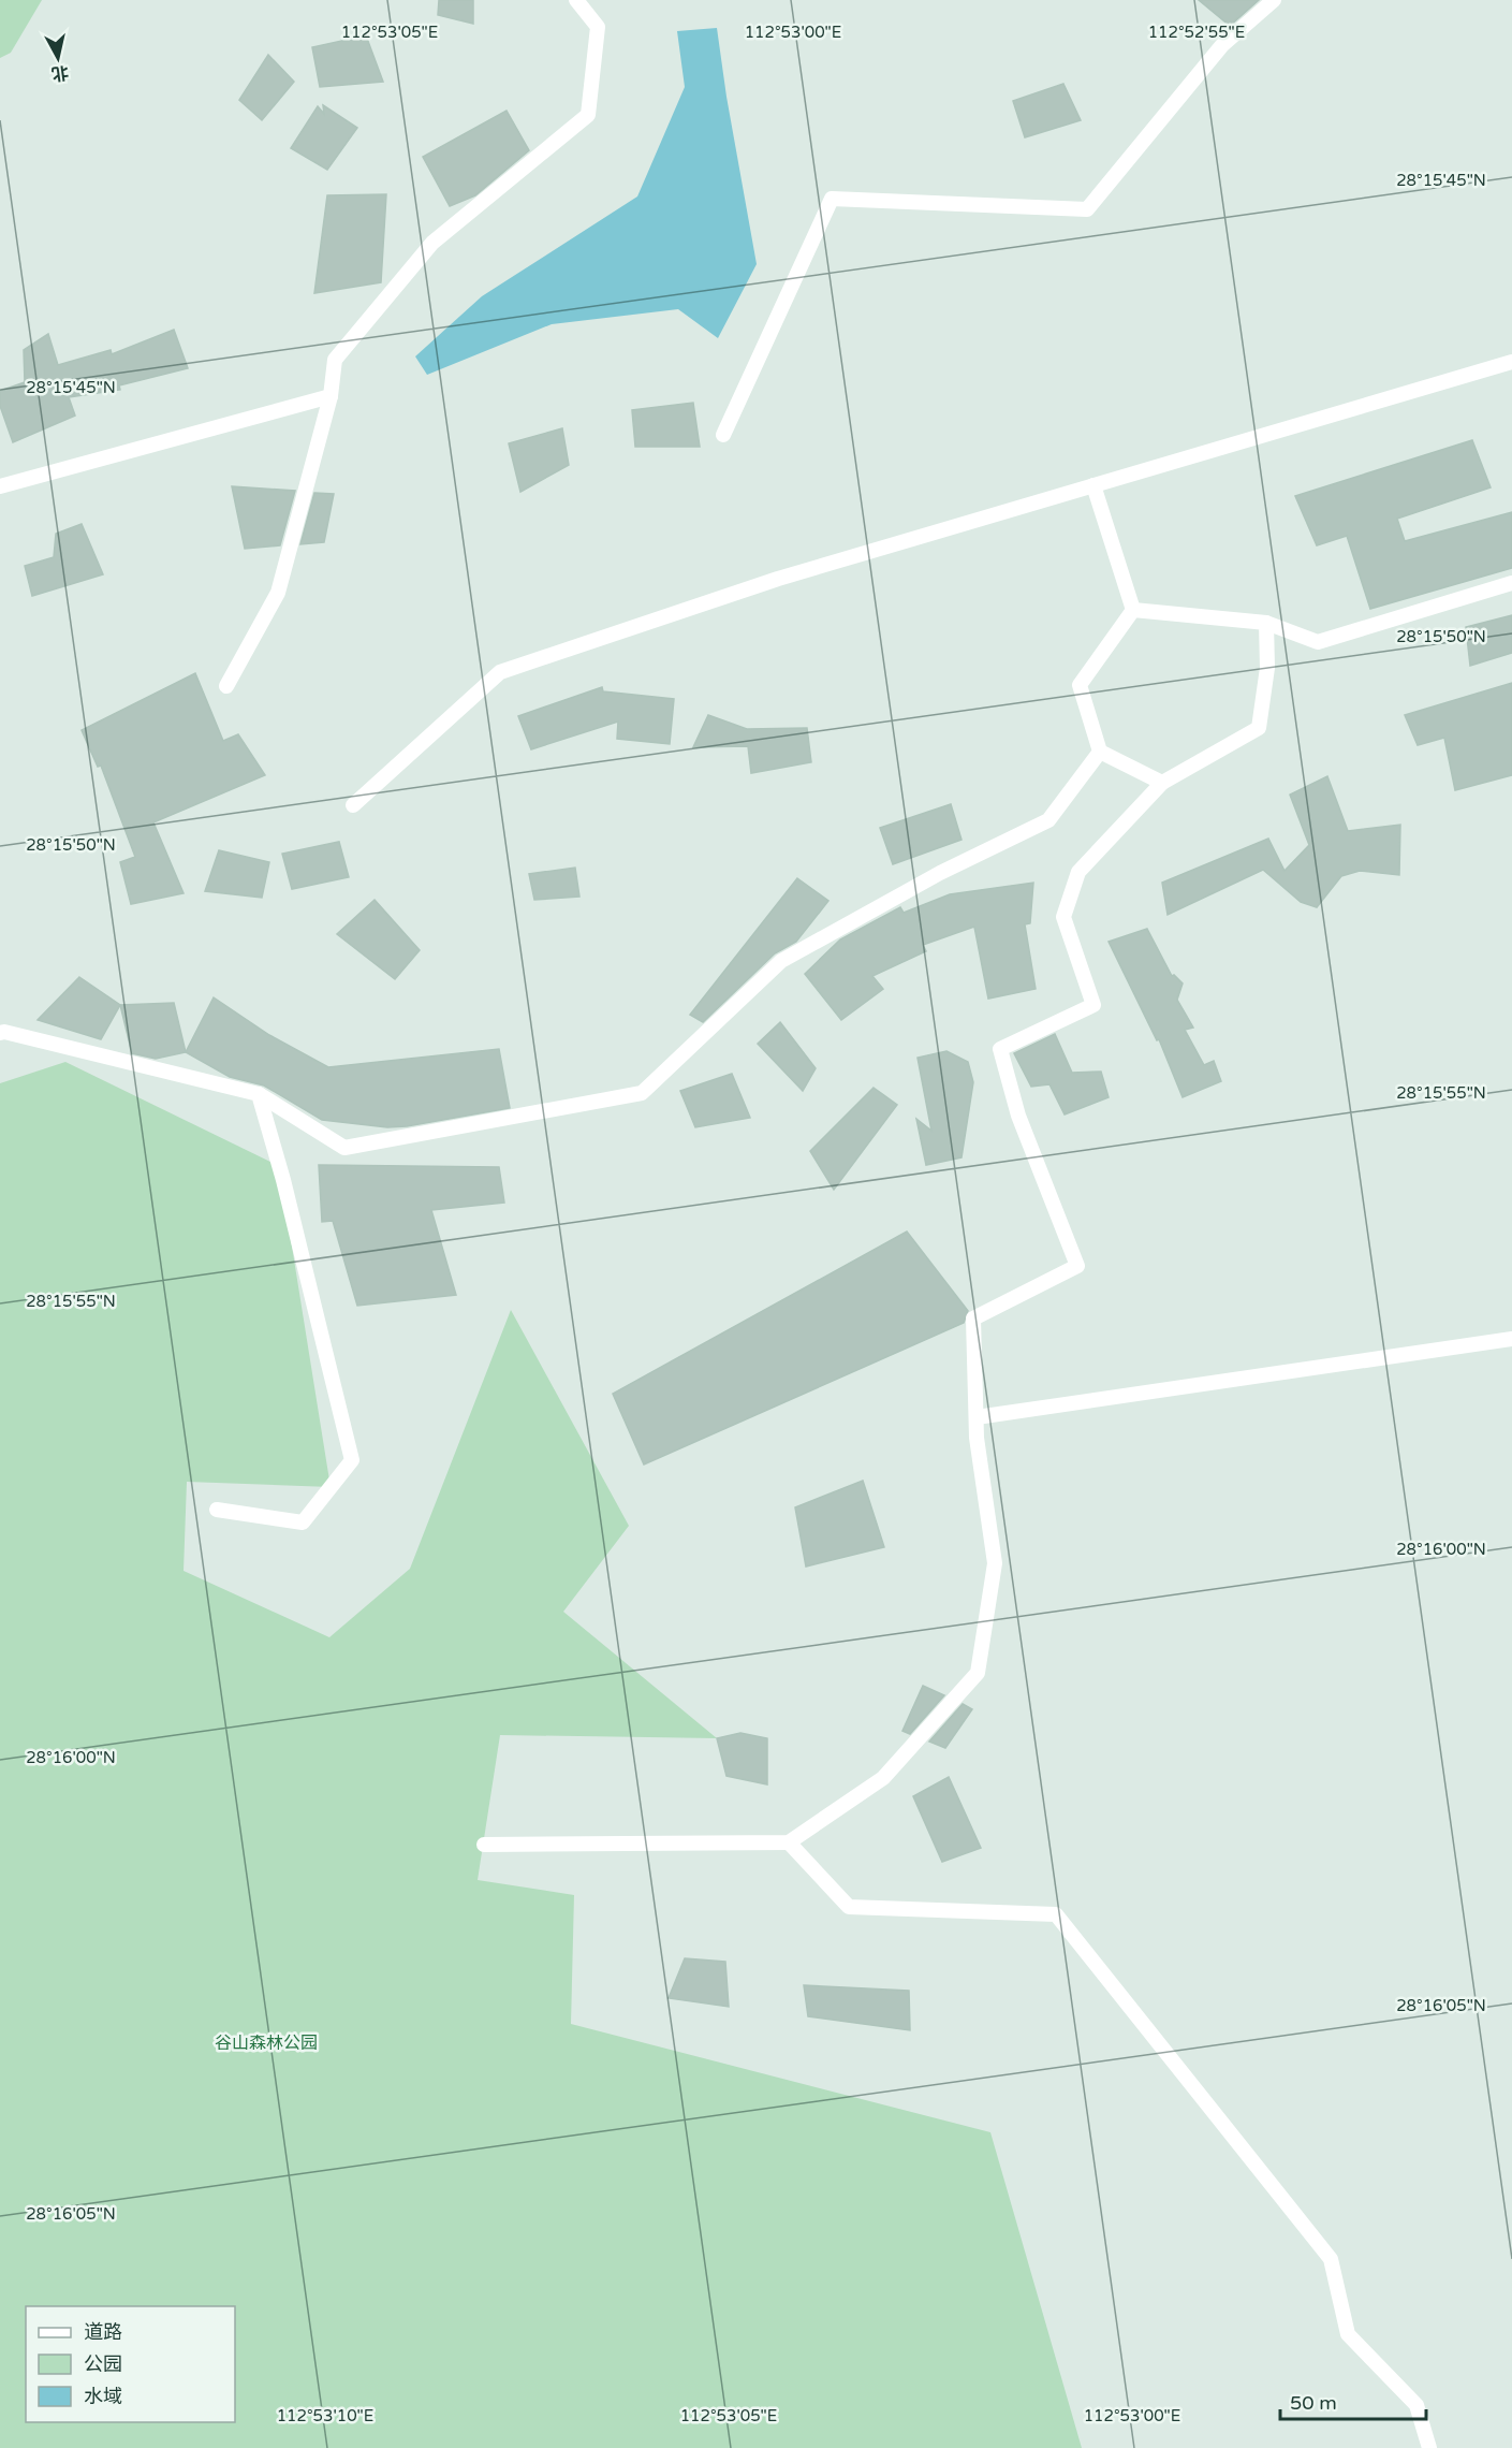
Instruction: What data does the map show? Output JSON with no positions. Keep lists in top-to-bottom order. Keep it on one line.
{"parks":["谷山森林公园"],"legend":["道路","公园","水域"],"scale_bar":"50 m","north":"bottom","coordinates":["112°53'05\"E","112°53'00\"E","112°52'55\"E","28°15'45\"N","28°15'50\"N","28°15'55\"N","28°16'00\"N","28°16'05\"N","112°53'10\"E"]}
